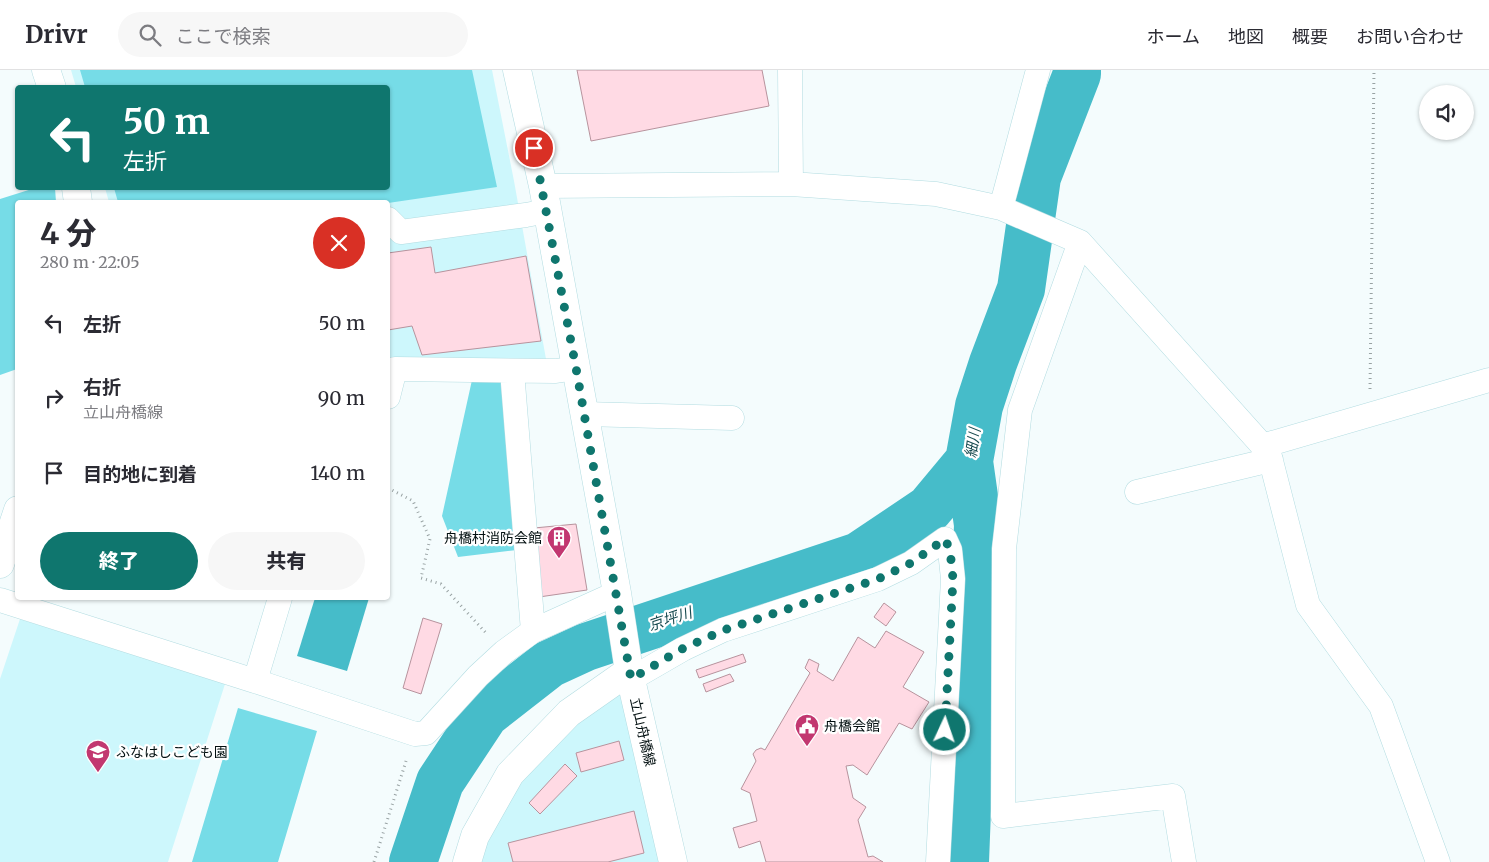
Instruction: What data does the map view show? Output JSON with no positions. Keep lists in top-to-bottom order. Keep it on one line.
{"streets":{"main road":["立山舟橋線"]},"water":["細川","京坪川"],"places":{"building":["舟橋村消防会館"],"public building":["舟橋会館"],"school or university":["ふなはしこども園"]},"page":{"header":"Drivr","search":"ここで検索","nav":["ホーム","地図","概要","お問い合わせ"],"turn":["50 m","左折"],"heading":["4 分","280 m · 22:05"],"list":[{"name":"左折","value":"50 m"},{"name":"右折","note":"立山舟橋線","value":"90 m"},{"name":"目的地に到着","value":"140 m"}],"buttons":["終了","共有"]}}
